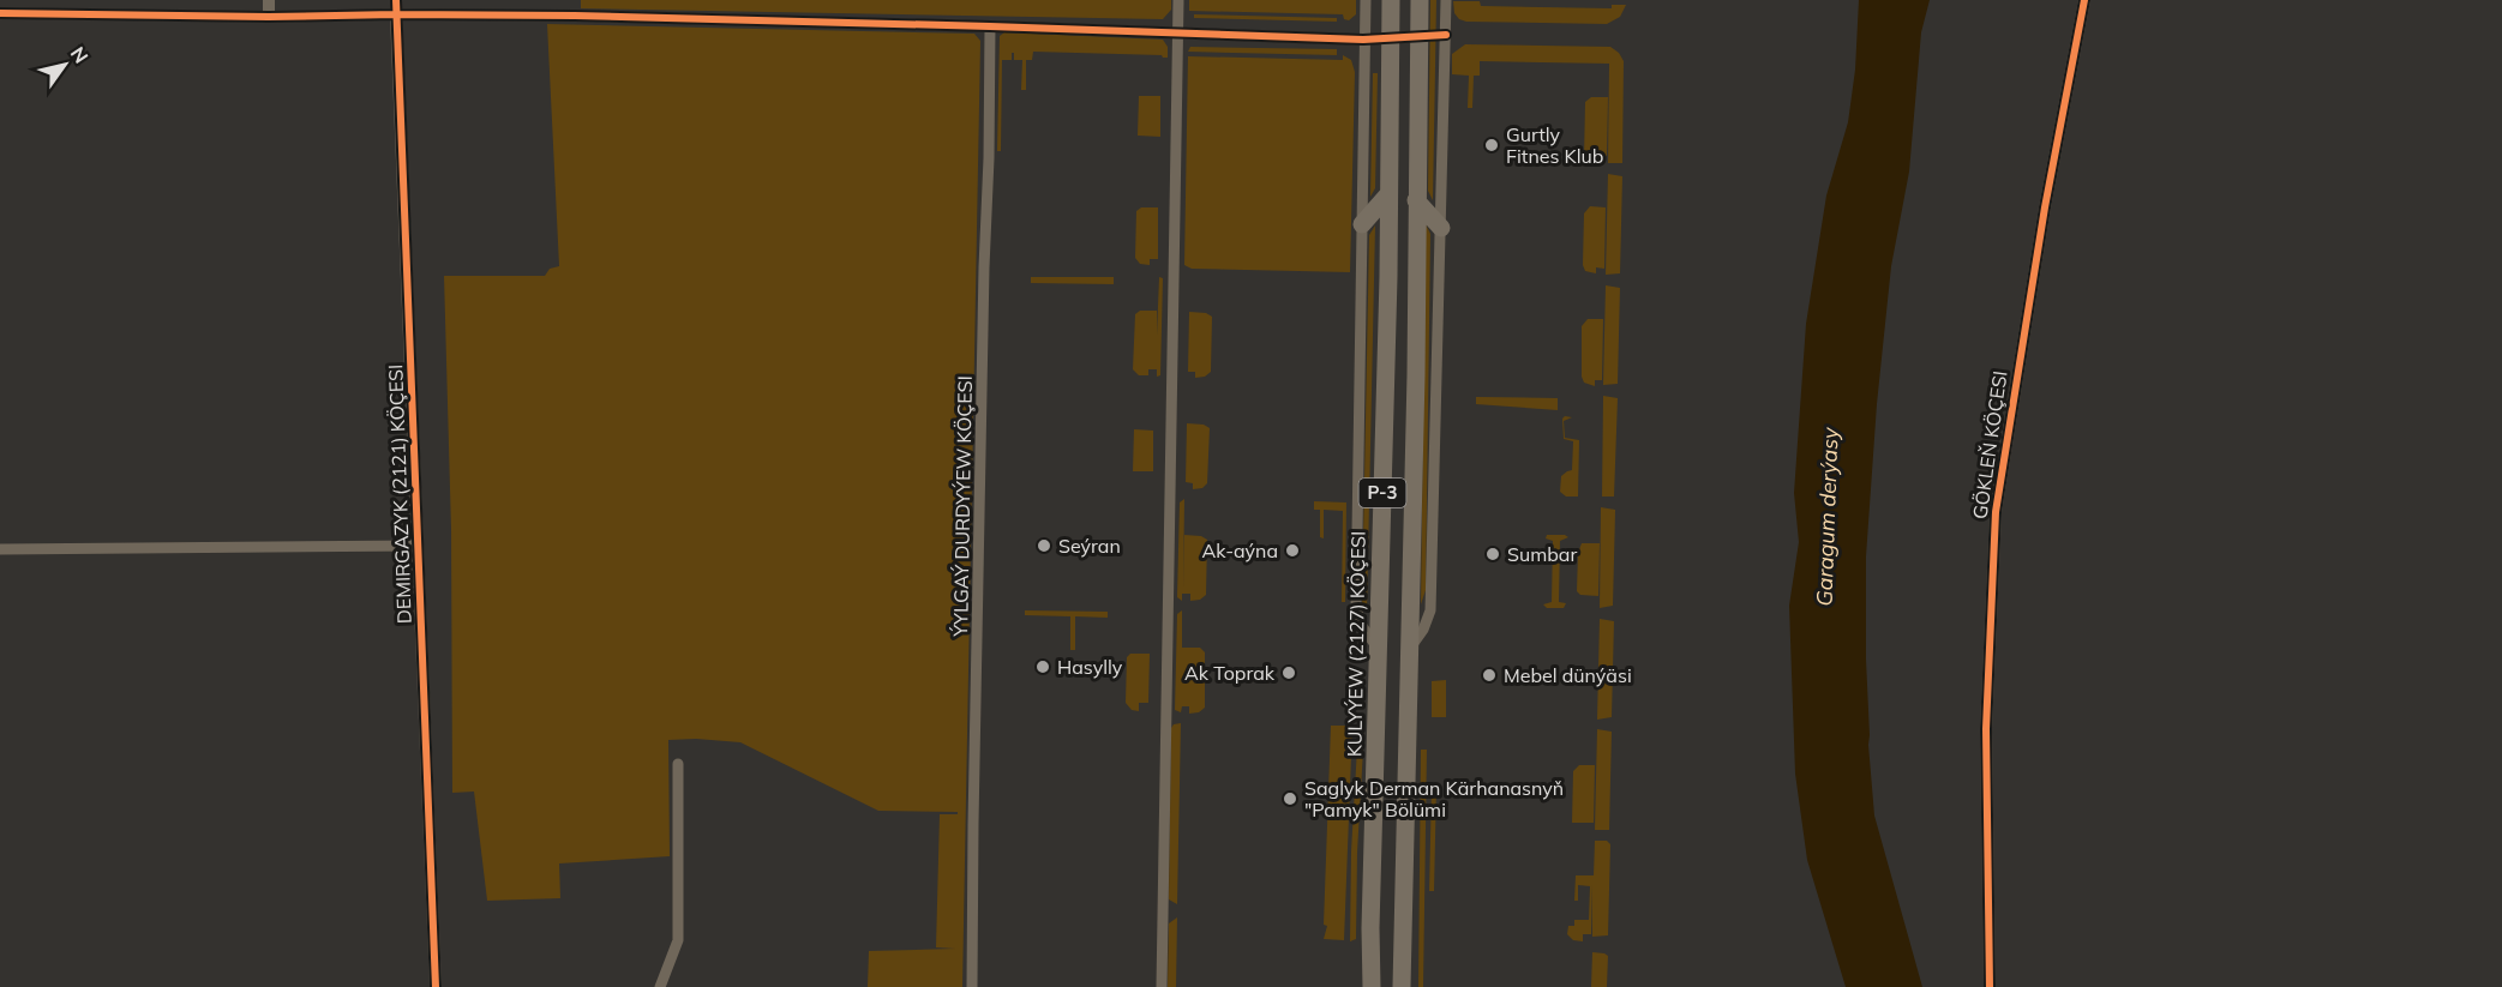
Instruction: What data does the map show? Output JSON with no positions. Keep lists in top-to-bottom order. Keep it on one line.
{"streets":{"highway":["P-3","KULYÝEW (2127) KÖÇESI"],"street":["GÖKLEŇ KÖÇESI","DEMIRGAZYK (2121) KÖÇESI","ÝYLGAÝ DURDYÝEW KÖÇESI"]},"water":["Garagum derýasy"],"places":["Gurtly Fitnes Klub","Seýran","Ak-aýna","Sumbar","Hasylly","Ak Toprak","Mebel dünýäsi","Saglyk Derman Kärhanasnyň \"Pamyk\" Bölümi"],"north":"top right"}
